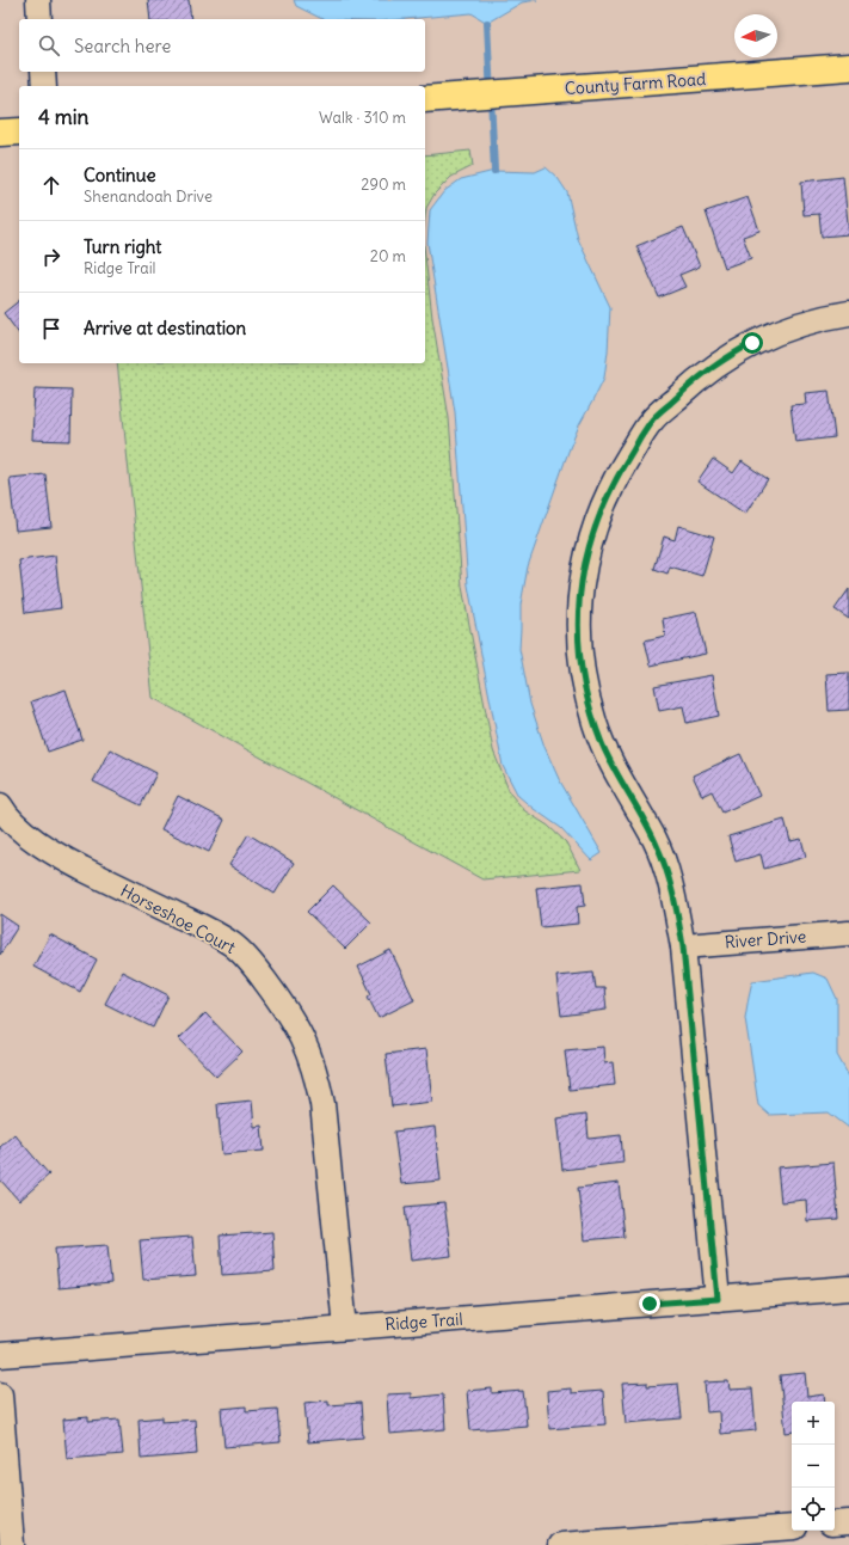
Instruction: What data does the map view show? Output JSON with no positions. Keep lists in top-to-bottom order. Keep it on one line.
{"streets":{"main road":["County Farm Road"],"street":["Horseshoe Court","River Drive","Ridge Trail"]},"crossings":[["Horseshoe Court","Ridge Trail"]],"north":"left","page":{"search":"Search here","heading":["4 min","Walk · 310 m"],"list":[["Continue","Shenandoah Drive","290 m"],["Turn right","Ridge Trail","20 m"],"Arrive at destination"],"map_buttons":["+","−"]}}
